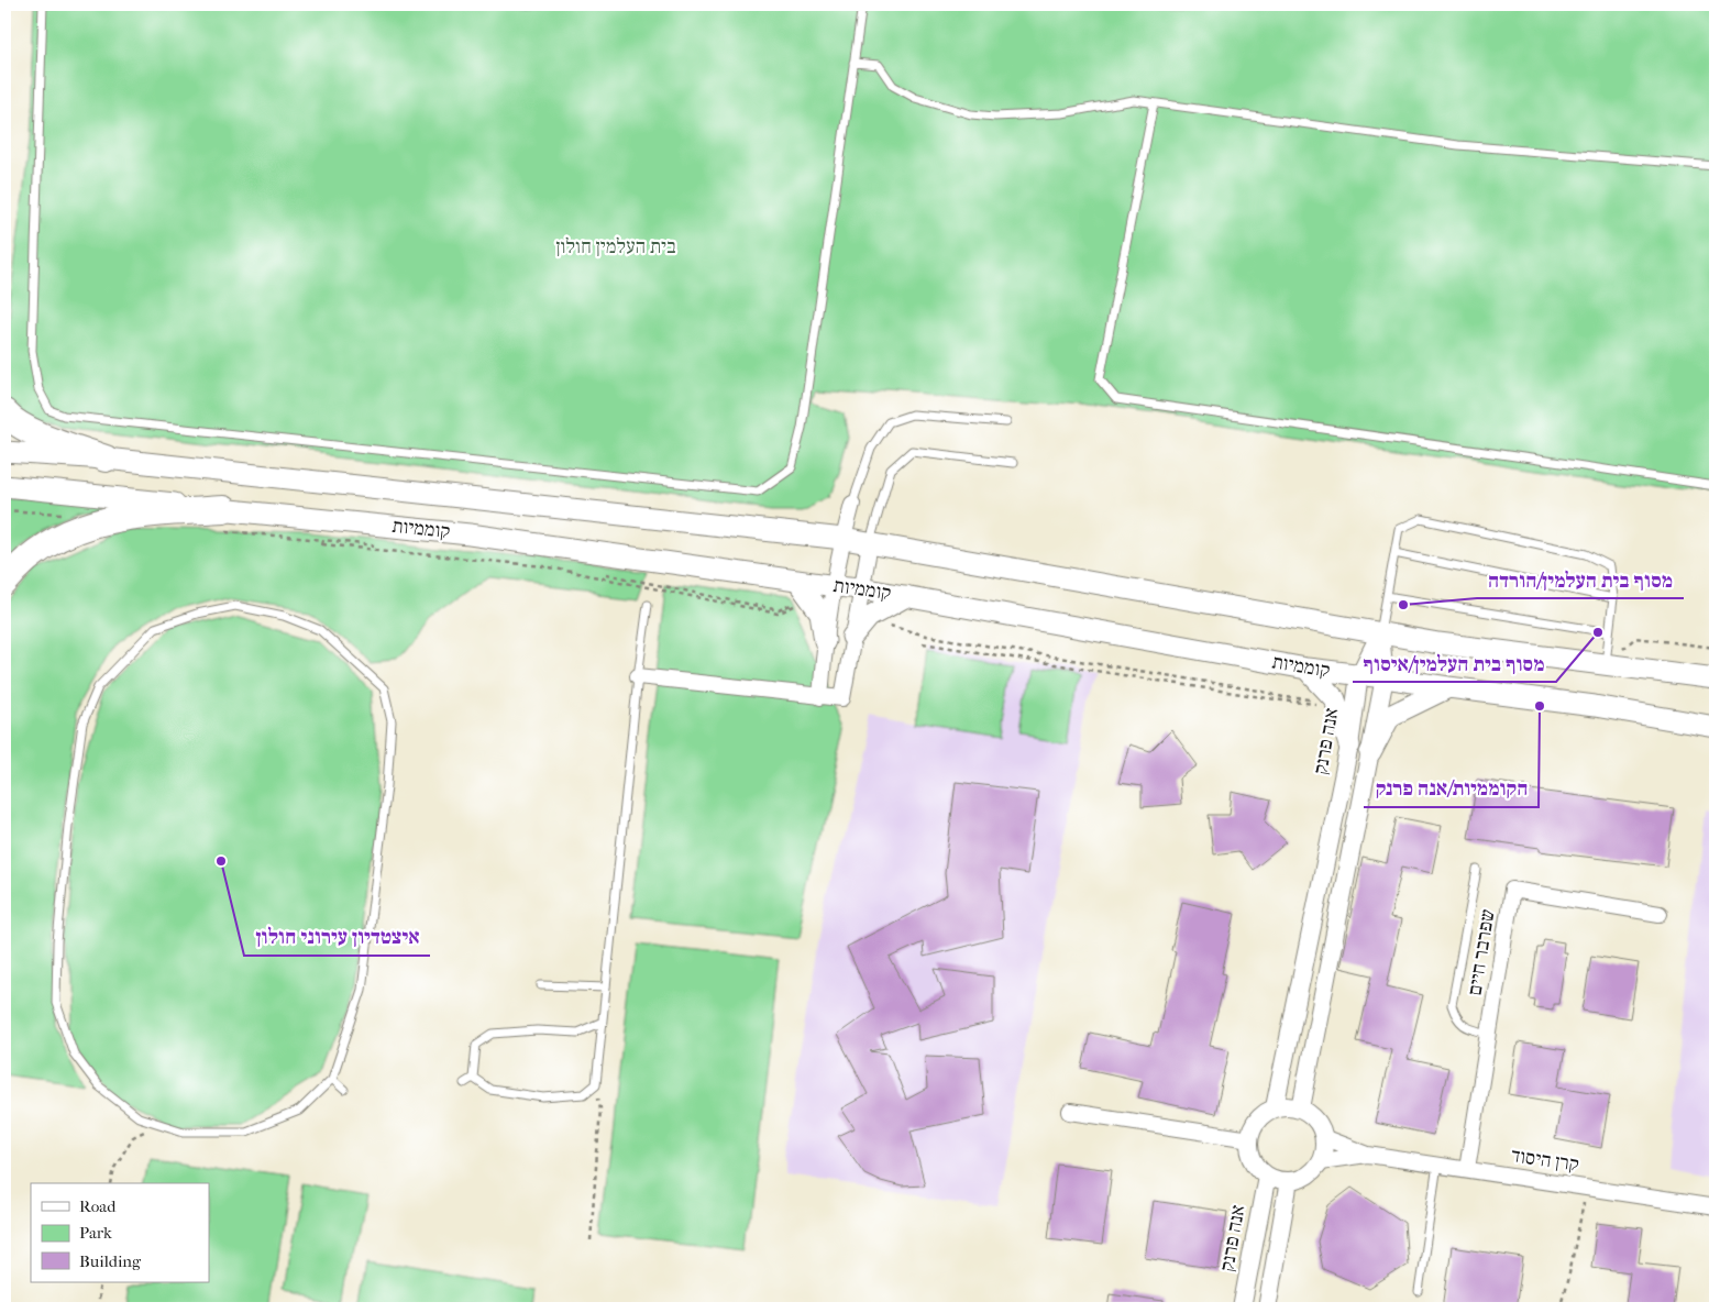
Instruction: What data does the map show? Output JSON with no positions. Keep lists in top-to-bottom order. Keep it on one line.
{"streets":{"main road":["קוממיות"],"street":["אנה פרנק","שפרבר חיים","קרן היסוד"]},"crossings":[["קוממיות","אנה פרנק"],["אנה פרנק","קרן היסוד"],["שפרבר חיים","קרן היסוד"]],"parks":["בית העלמין חולון"],"places":["מסוף בית העלמין/הורדה","מסוף בית העלמין/איסוף","הקוממיות/אנה פרנק","איצטדיון עירוני חולון"],"legend":["Road","Park","Building"]}
